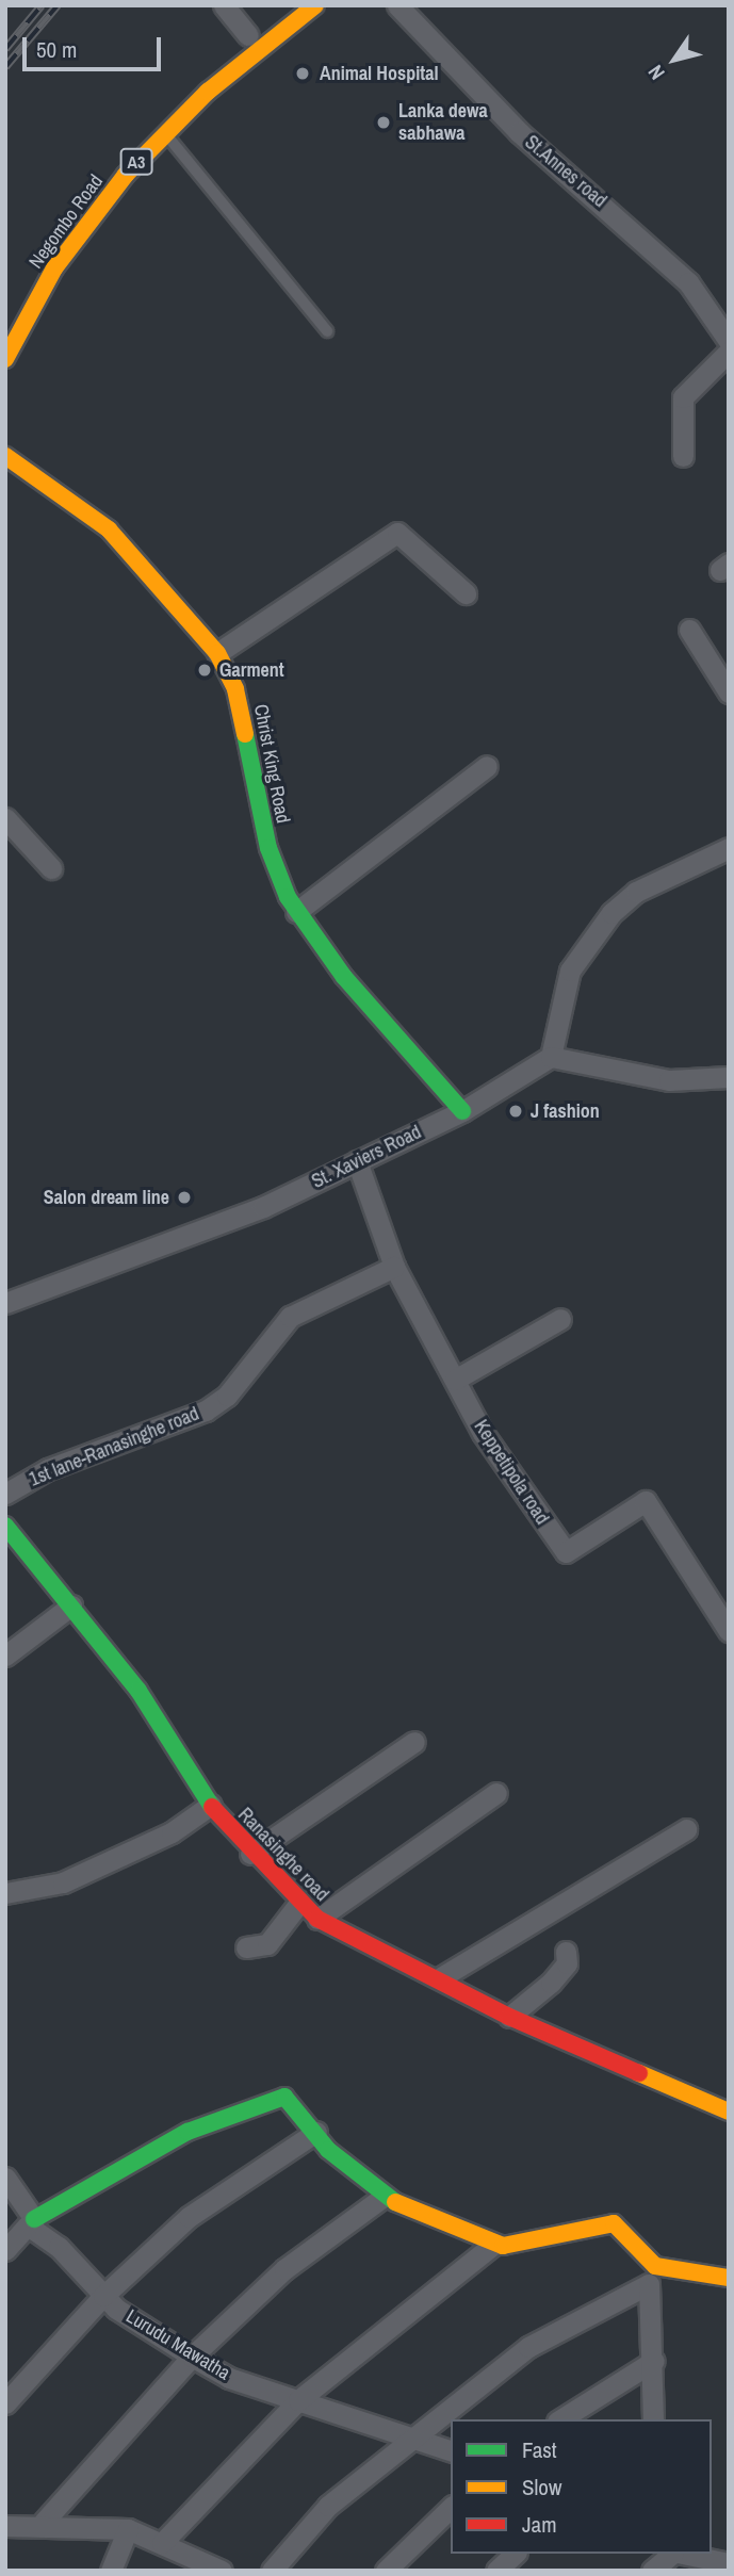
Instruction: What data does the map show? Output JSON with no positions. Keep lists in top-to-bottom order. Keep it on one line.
{"streets":{"main road":["A3","Negombo Road","Christ King Road","Ranasinghe road"],"street":["St.Annes road","St. Xaviers Road","1st lane-Ranasinghe road","Keppetipola road","Lurudu Mawatha"]},"crossings":[["Christ King Road","St. Xaviers Road"],["St. Xaviers Road","Keppetipola road"],["1st lane-Ranasinghe road","Keppetipola road"]],"places":["Animal Hospital","Lanka dewa sabhawa","Garment","J fashion","Salon dream line"],"legend":["Fast","Slow","Jam"],"scale_bar":"50 m","north":"bottom left"}
